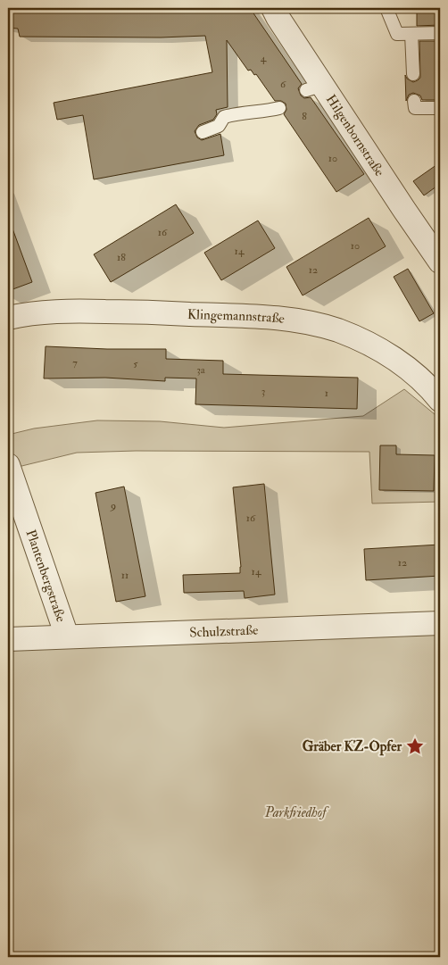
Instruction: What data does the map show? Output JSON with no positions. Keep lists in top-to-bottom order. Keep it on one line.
{"streets":{"street":["Hilgenbornstraße","Klingemannstraße","Plantenbergstraße","Schulzstraße"]},"crossings":[["Plantenbergstraße","Schulzstraße"]],"parks":["Parkfriedhof"],"places":{"place":["Gräber KZ-Opfer"]},"house_numbers":["4","6","8","10","16","10","14","18","12","7","5","3a","3","1","9","16","12","14","11"]}
